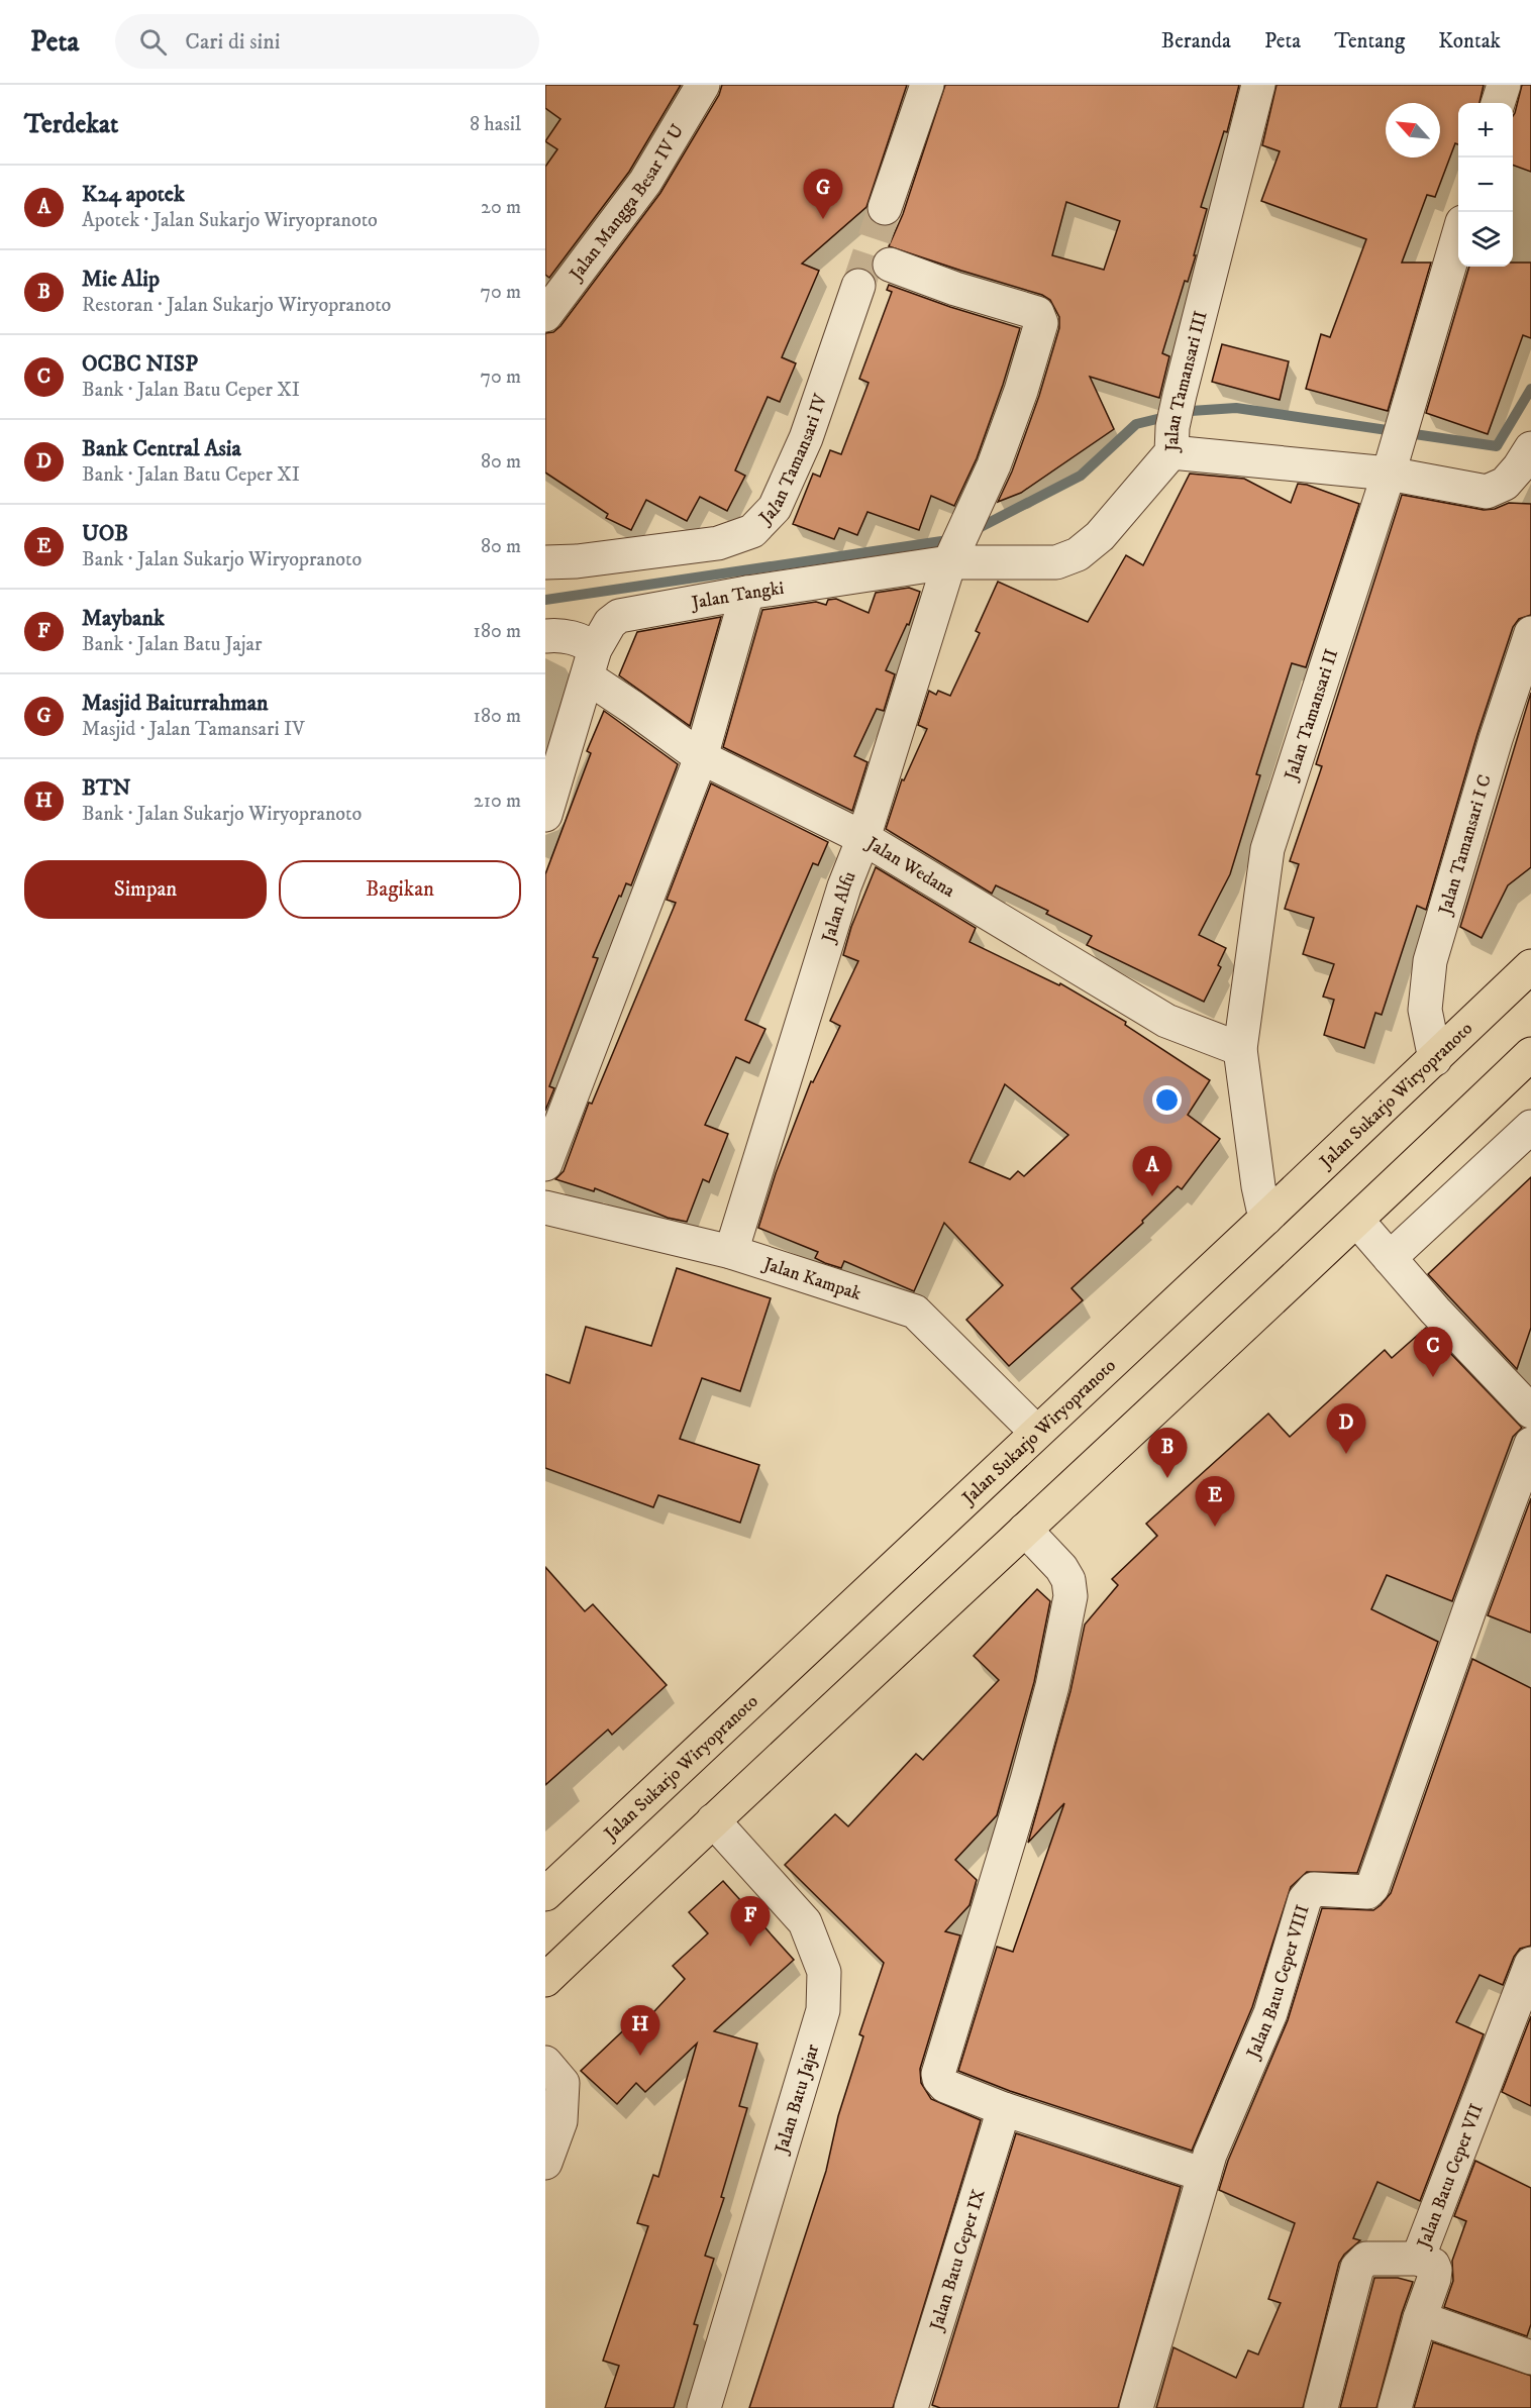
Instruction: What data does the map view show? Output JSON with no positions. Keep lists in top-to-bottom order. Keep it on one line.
{"streets":{"main road":["Jalan Sukarjo Wiryopranoto"],"street":["Jalan Mangga Besar IV U","Jalan Tamansari III","Jalan Tamansari IV","Jalan Tangki","Jalan Tamansari II","Jalan Tamansari I C","Jalan Wedana","Jalan Alfu","Jalan Kampak","Jalan Batu Ceper VIII","Jalan Batu Jajar","Jalan Batu Ceper VII","Jalan Batu Ceper IX"]},"crossings":[["Jalan Tamansari III","Jalan Tangki"],["Jalan Tamansari III","Jalan Alfu"],["Jalan Tangki","Jalan Wedana"],["Jalan Tangki","Jalan Alfu"],["Jalan Tamansari II","Jalan Wedana"],["Jalan Tamansari II","Jalan Sukarjo Wiryopranoto"],["Jalan Tamansari I C","Jalan Sukarjo Wiryopranoto"],["Jalan Wedana","Jalan Alfu"],["Jalan Alfu","Jalan Kampak"],["Jalan Sukarjo Wiryopranoto","Jalan Kampak"]],"north":"top left","page":{"header":"Peta","search":"Cari di sini","nav":["Beranda","Peta","Tentang","Kontak"],"heading":["Terdekat","8 hasil"],"map_buttons":["+","−"],"list":[{"mark":"A","name":"K24 apotek","note":"Apotek · Jalan Sukarjo Wiryopranoto","value":"20 m"},{"mark":"B","name":"Mie Alip","note":"Restoran · Jalan Sukarjo Wiryopranoto","value":"70 m"},{"mark":"C","name":"OCBC NISP","note":"Bank · Jalan Batu Ceper XI","value":"70 m"},{"mark":"D","name":"Bank Central Asia","note":"Bank · Jalan Batu Ceper XI","value":"80 m"},{"mark":"E","name":"UOB","note":"Bank · Jalan Sukarjo Wiryopranoto","value":"80 m"},{"mark":"F","name":"Maybank","note":"Bank · Jalan Batu Jajar","value":"180 m"},{"mark":"G","name":"Masjid Baiturrahman","note":"Masjid · Jalan Tamansari IV","value":"180 m"},{"mark":"H","name":"BTN","note":"Bank · Jalan Sukarjo Wiryopranoto","value":"210 m"}],"pins":["G","A","C","D","B","E","F","H"],"buttons":["Simpan","Bagikan"]}}
